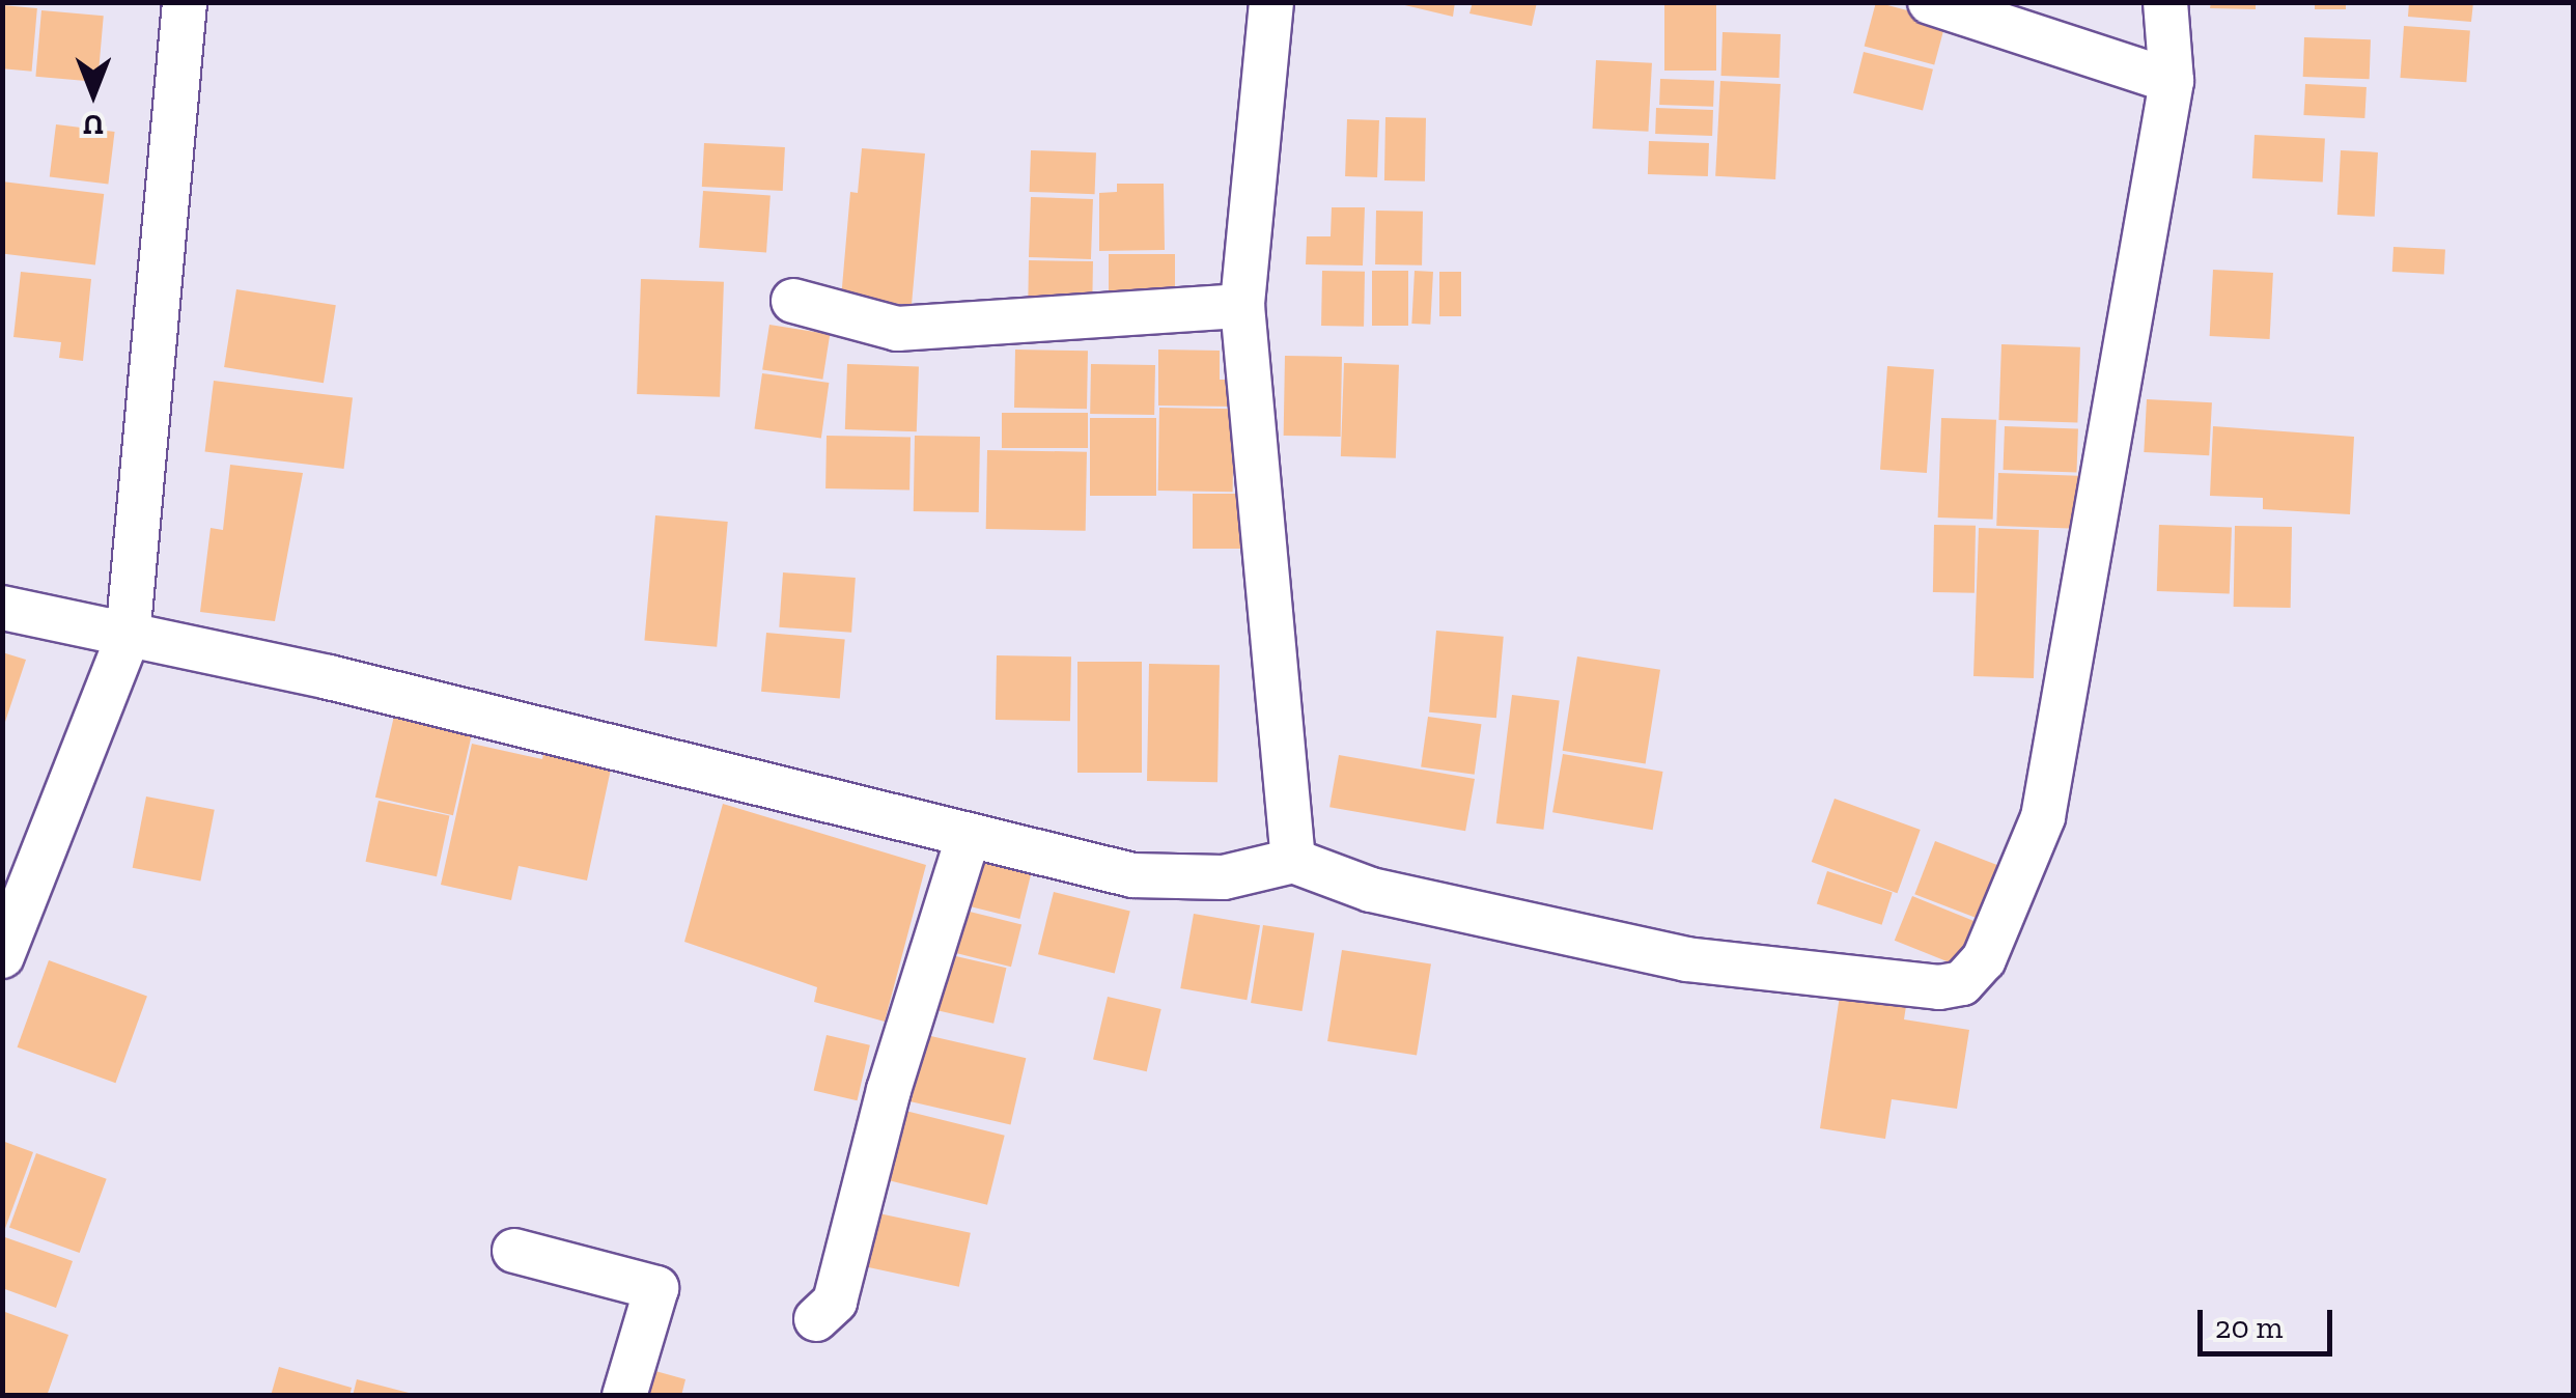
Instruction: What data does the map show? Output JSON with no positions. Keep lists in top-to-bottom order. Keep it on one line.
{"scale_bar":"20 m","north":"bottom"}
